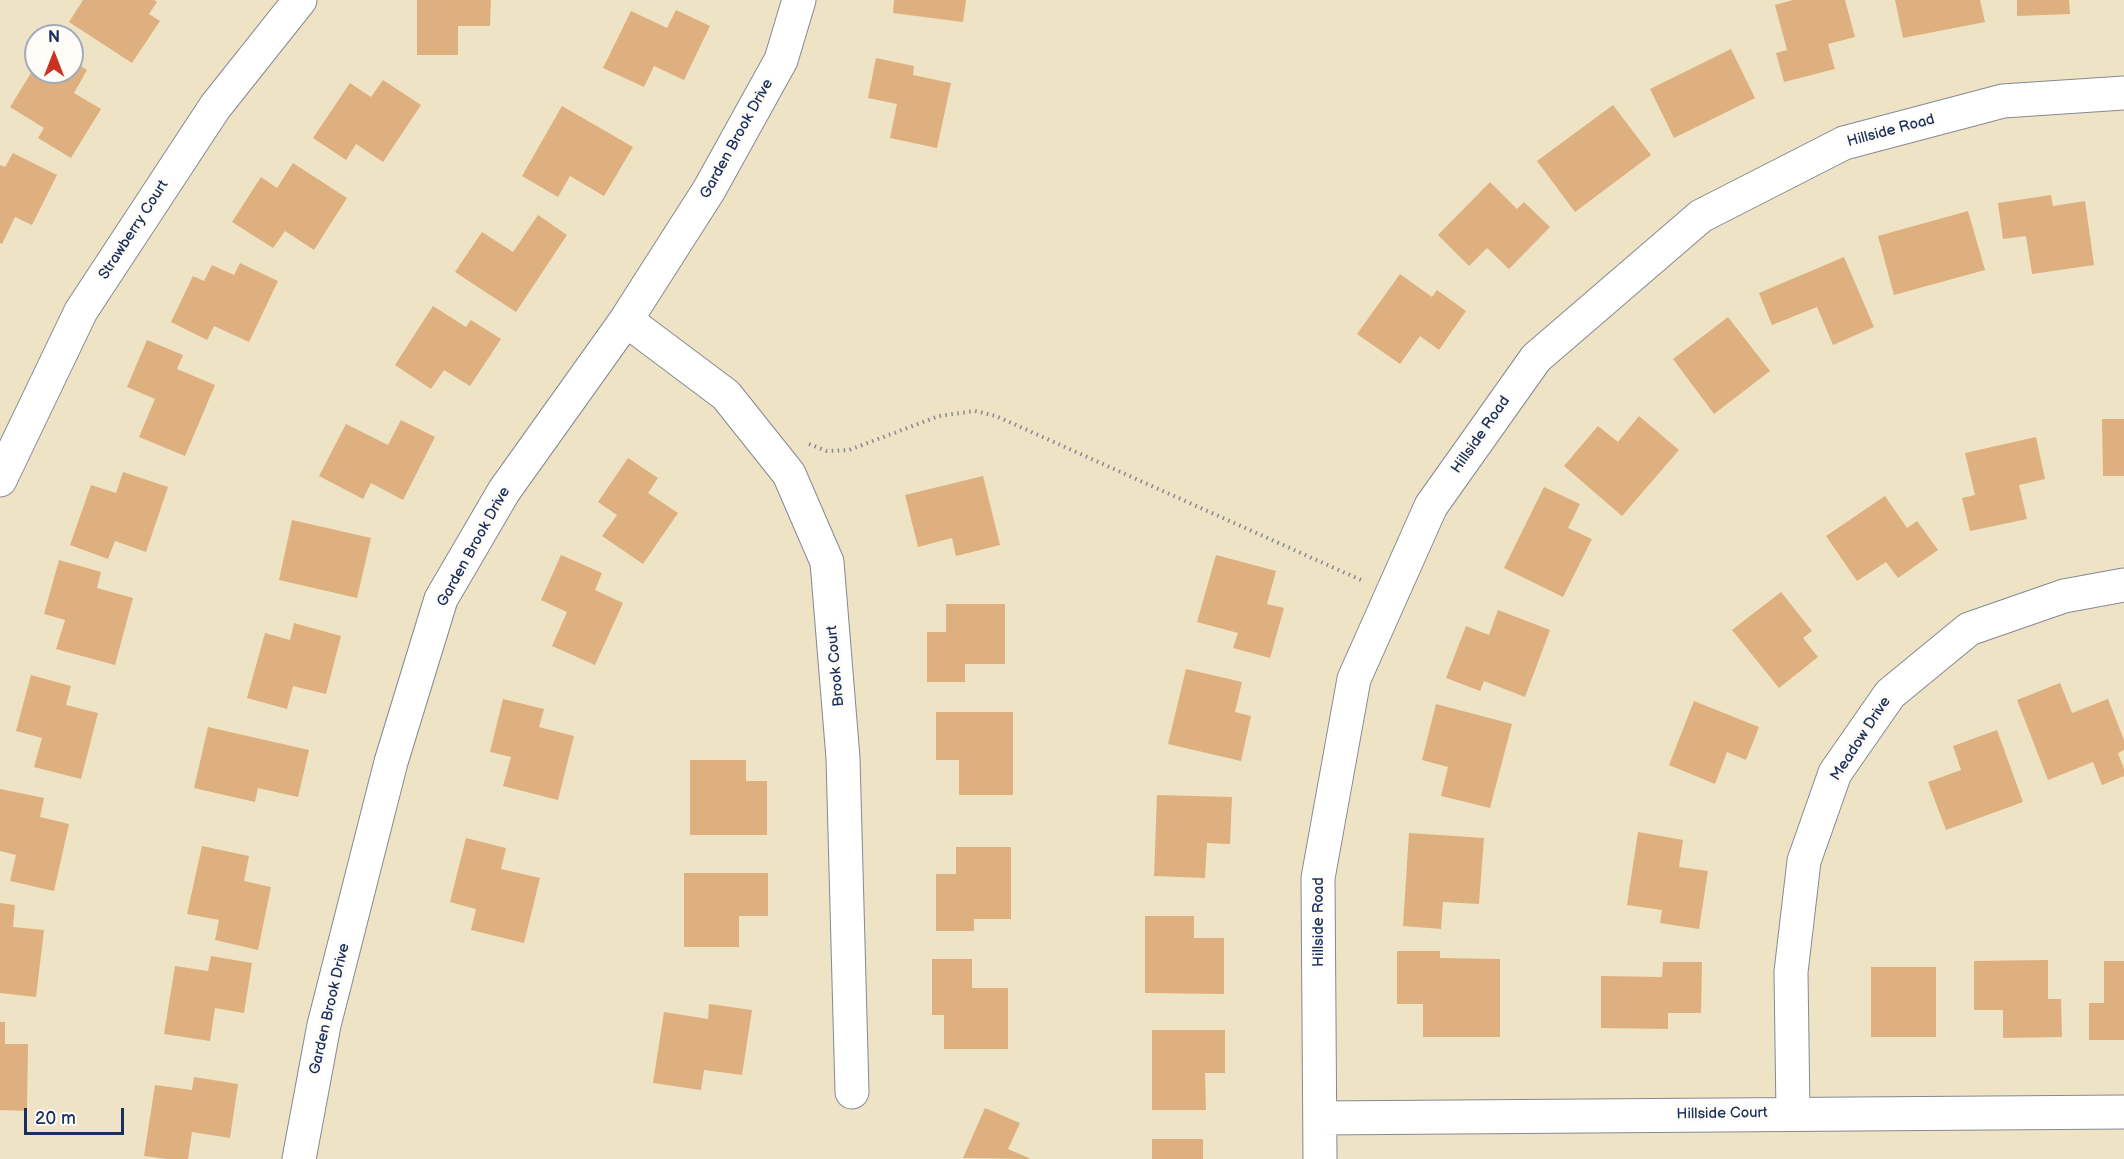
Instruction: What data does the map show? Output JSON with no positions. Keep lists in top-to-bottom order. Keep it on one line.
{"streets":{"street":["Hillside Road","Garden Brook Drive","Strawberry Court","Brook Court","Meadow Drive","Hillside Court"]},"crossings":[["Hillside Road","Hillside Court"],["Garden Brook Drive","Brook Court"],["Meadow Drive","Hillside Court"]],"scale_bar":"20 m","north":"top"}
